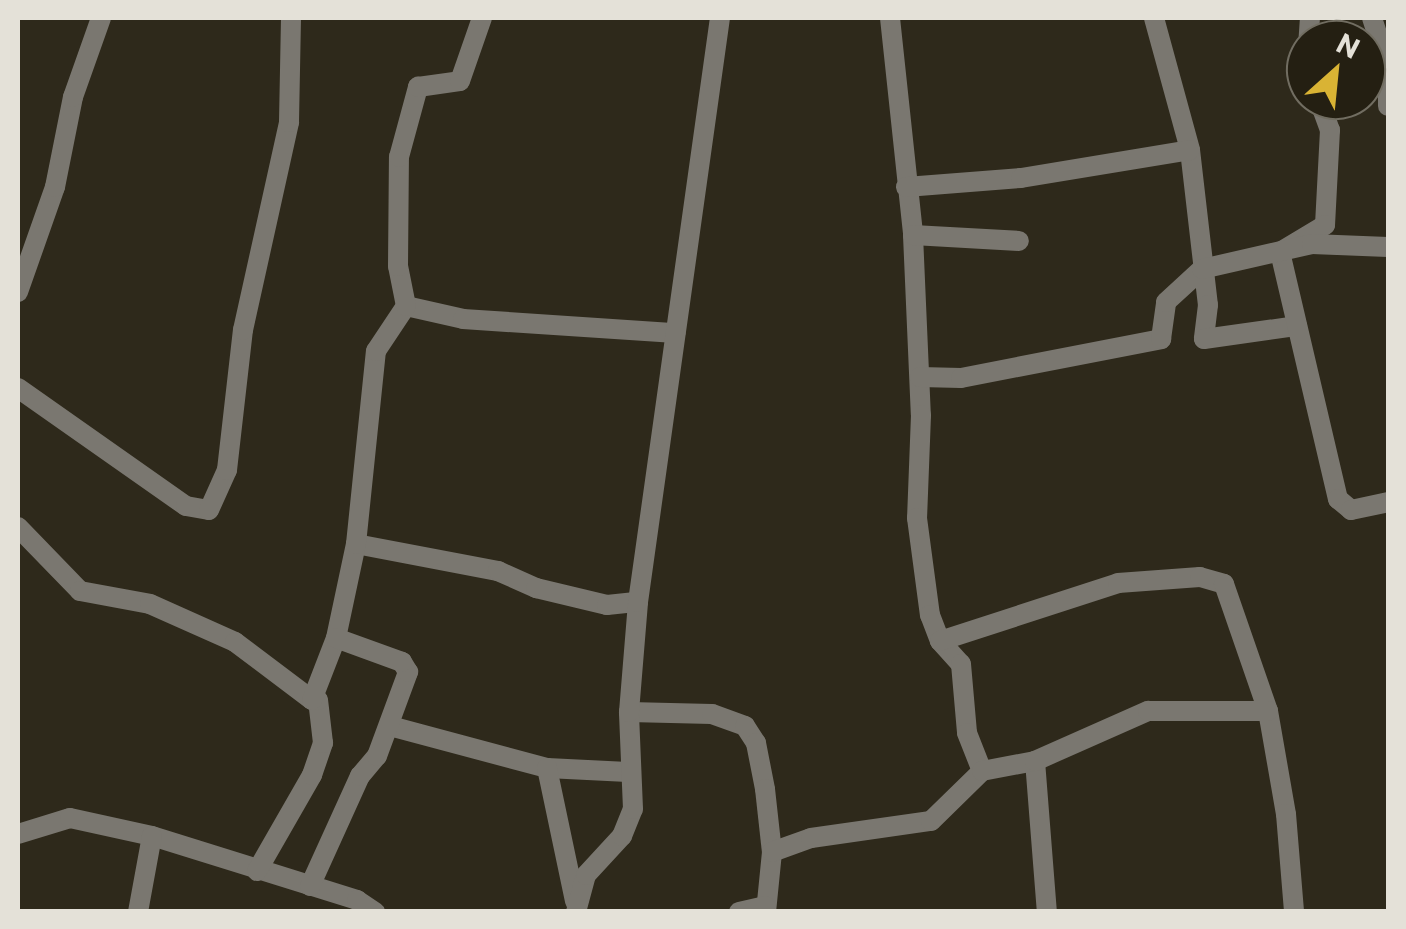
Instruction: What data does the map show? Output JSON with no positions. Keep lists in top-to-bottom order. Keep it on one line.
{"north":"top right"}
